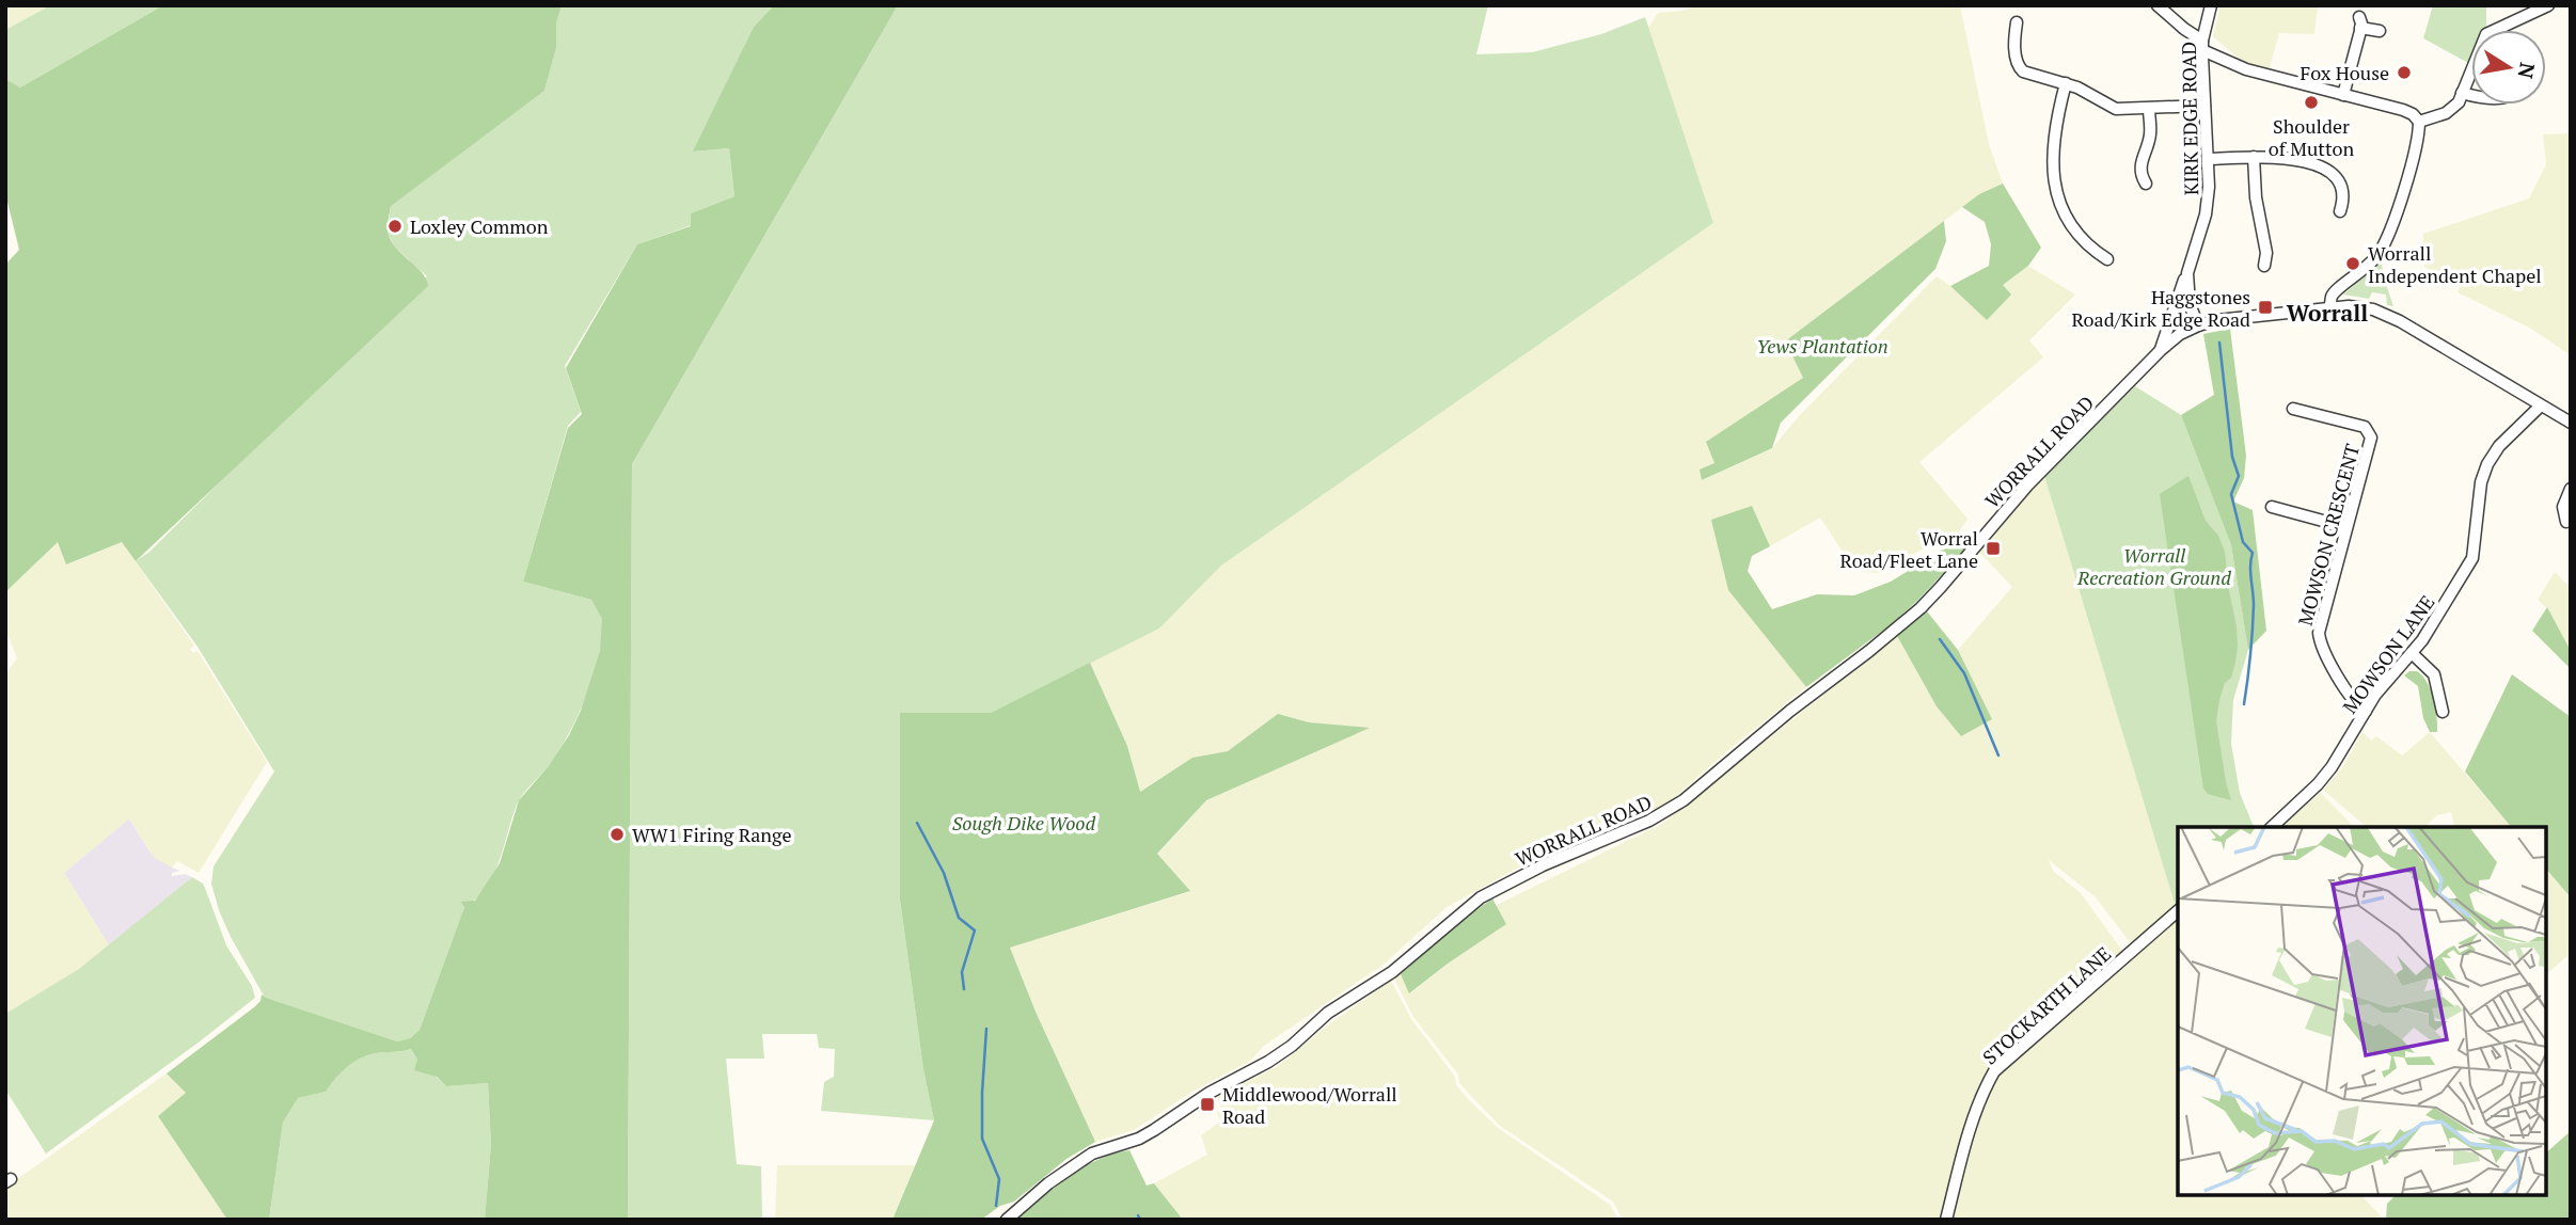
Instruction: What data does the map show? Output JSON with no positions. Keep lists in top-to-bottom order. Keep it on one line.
{"streets":{"street":["KIRK EDGE ROAD","WORRALL ROAD","MOWSON CRESCENT","MOWSON LANE","STOCKARTH LANE"]},"crossings":[["KIRK EDGE ROAD","WORRALL ROAD"],["WORRALL ROAD","MOWSON LANE"],["MOWSON CRESCENT","MOWSON LANE"]],"districts":["Worrall"],"parks":["Yews Plantation","Worrall Recreation Ground","Sough Dike Wood"],"places":{"other":["Fox House","Shoulder of Mutton","Loxley Common","Worrall Independent Chapel","WW1 Firing Range"],"transit":["Haggstones Road/Kirk Edge Road","Worral Road/Fleet Lane","Middlewood/Worrall Road"]},"north":"right"}
